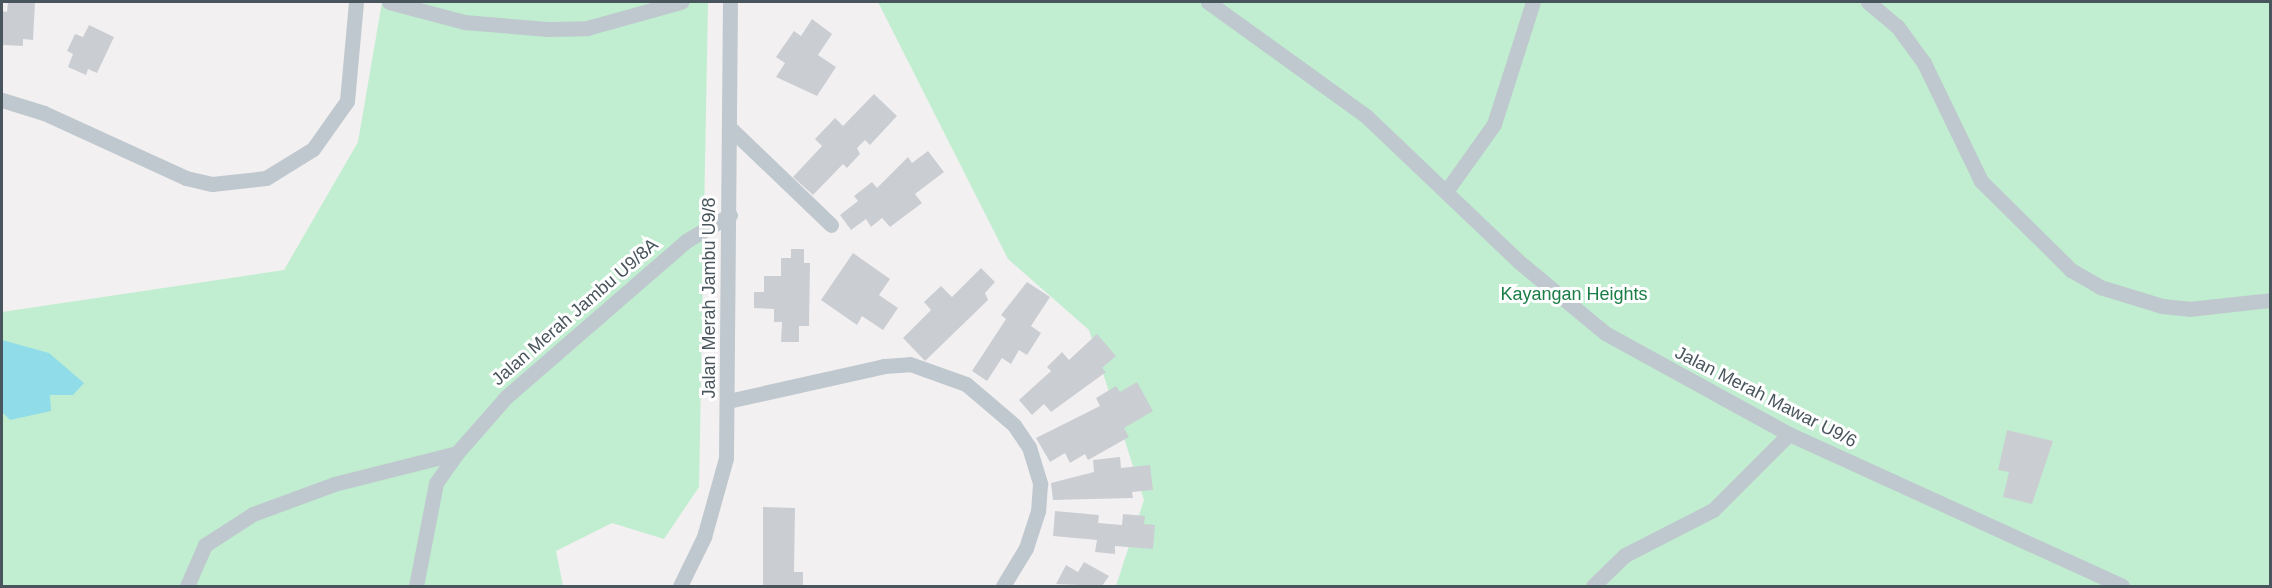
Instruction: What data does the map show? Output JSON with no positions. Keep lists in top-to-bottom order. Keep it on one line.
{"streets":{"street":["Jalan Merah Jambu U9/8","Jalan Merah Jambu U9/8A","Jalan Merah Mawar U9/6"]},"crossings":[["Jalan Merah Jambu U9/8","Jalan Merah Jambu U9/8A"]],"parks":["Kayangan Heights"]}
